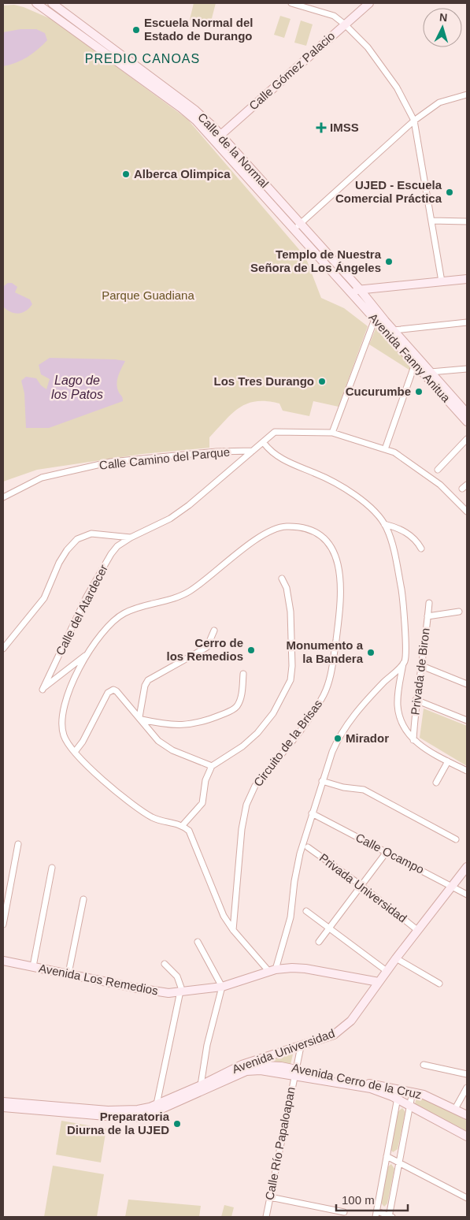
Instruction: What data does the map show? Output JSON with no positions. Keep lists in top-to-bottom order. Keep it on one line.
{"streets":{"street":["Calle Gómez Palacio","Calle de la Normal","Avenida Fanny Anitua","Calle Camino del Parque","Calle del Atardecer","Privada de Biron","Circuito de la Brisas","Calle Ocampo","Privada Universidad","Avenida Los Remedios","Avenida Universidad","Avenida Cerro de la Cruz","Calle Río Papaloapan"]},"crossings":[["Calle Gómez Palacio","Calle de la Normal"],["Calle de la Normal","Avenida Fanny Anitua"],["Calle Camino del Parque","Calle del Atardecer"],["Calle del Atardecer","Circuito de la Brisas"],["Calle Ocampo","Avenida Universidad"],["Privada Universidad","Avenida Universidad"],["Avenida Los Remedios","Avenida Universidad"],["Avenida Universidad","Avenida Cerro de la Cruz"],["Avenida Universidad","Calle Río Papaloapan"],["Avenida Cerro de la Cruz","Calle Río Papaloapan"]],"districts":["PREDIO CANOAS"],"water":["Lago de los Patos"],"parks":["Parque Guadiana"],"places":{"other":["Escuela Normal del Estado de Durango","Alberca Olimpica","UJED - Escuela Comercial Práctica","Templo de Nuestra Señora de Los Ángeles","Los Tres Durango","Cucurumbe","Cerro de los Remedios","Monumento a la Bandera","Mirador","Preparatoria Diurna de la UJED"],"health":["IMSS"]},"scale_bar":"100 m","north":"top"}
